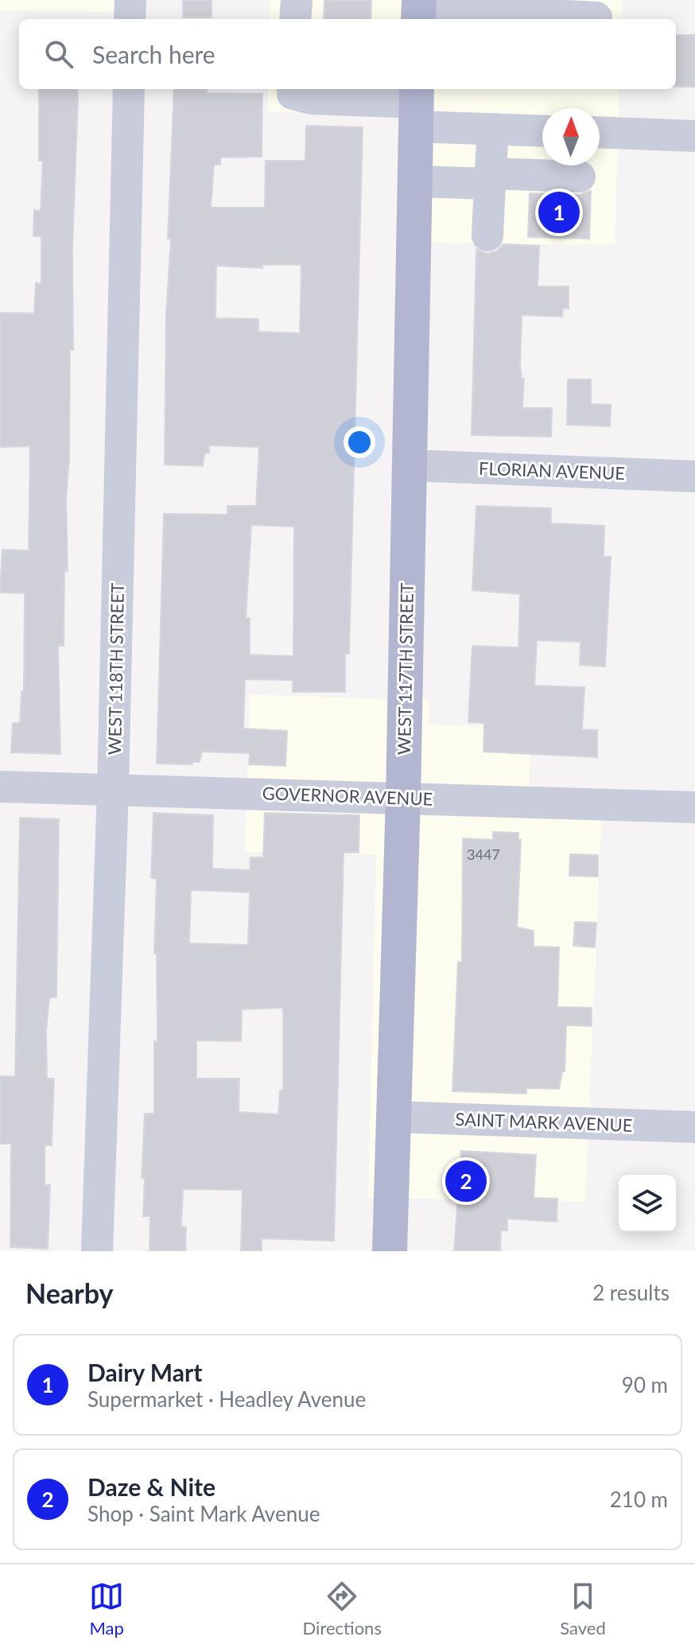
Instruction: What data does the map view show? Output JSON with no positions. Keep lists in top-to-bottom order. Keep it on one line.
{"streets":{"main road":["WEST 117TH STREET"],"street":["FLORIAN AVENUE","WEST 118TH STREET","GOVERNOR AVENUE","SAINT MARK AVENUE"]},"crossings":[["FLORIAN AVENUE","WEST 117TH STREET"],["WEST 118TH STREET","GOVERNOR AVENUE"],["WEST 117TH STREET","GOVERNOR AVENUE"],["WEST 117TH STREET","SAINT MARK AVENUE"]],"house_numbers":["3447"],"north":"top","page":{"search":"Search here","pins":["1","2"],"heading":["Nearby","2 results"],"list":[{"mark":"1","name":"Dairy Mart","note":"Supermarket · Headley Avenue","value":"90 m"},{"mark":"2","name":"Daze & Nite","note":"Shop · Saint Mark Avenue","value":"210 m"}],"nav":["Map","Directions","Saved"]}}
